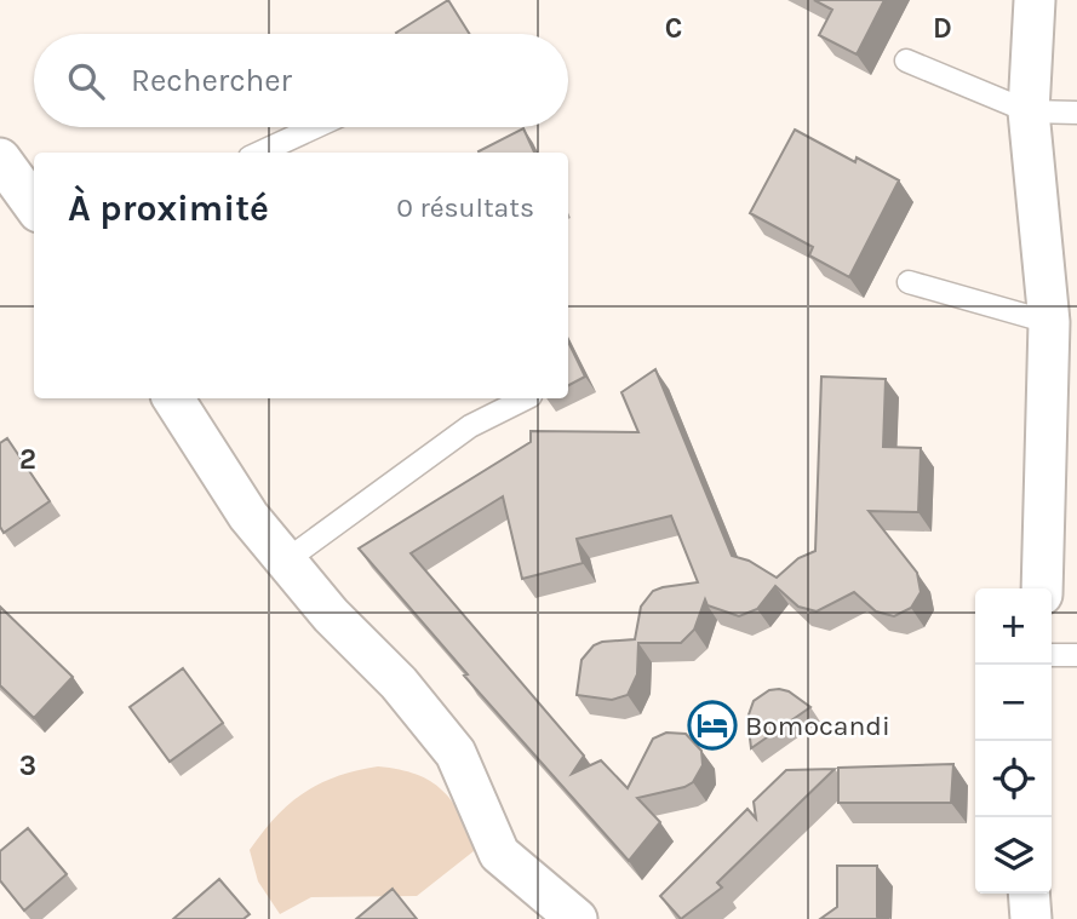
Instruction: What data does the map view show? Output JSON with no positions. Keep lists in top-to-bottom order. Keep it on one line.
{"places":{"hotel":["Bomocandi"]},"page":{"search":"Rechercher","heading":["À proximité","0 résultats"],"map_buttons":["+","−"]},"grid":{"columns":["C","D"],"rows":["2","3"]}}
